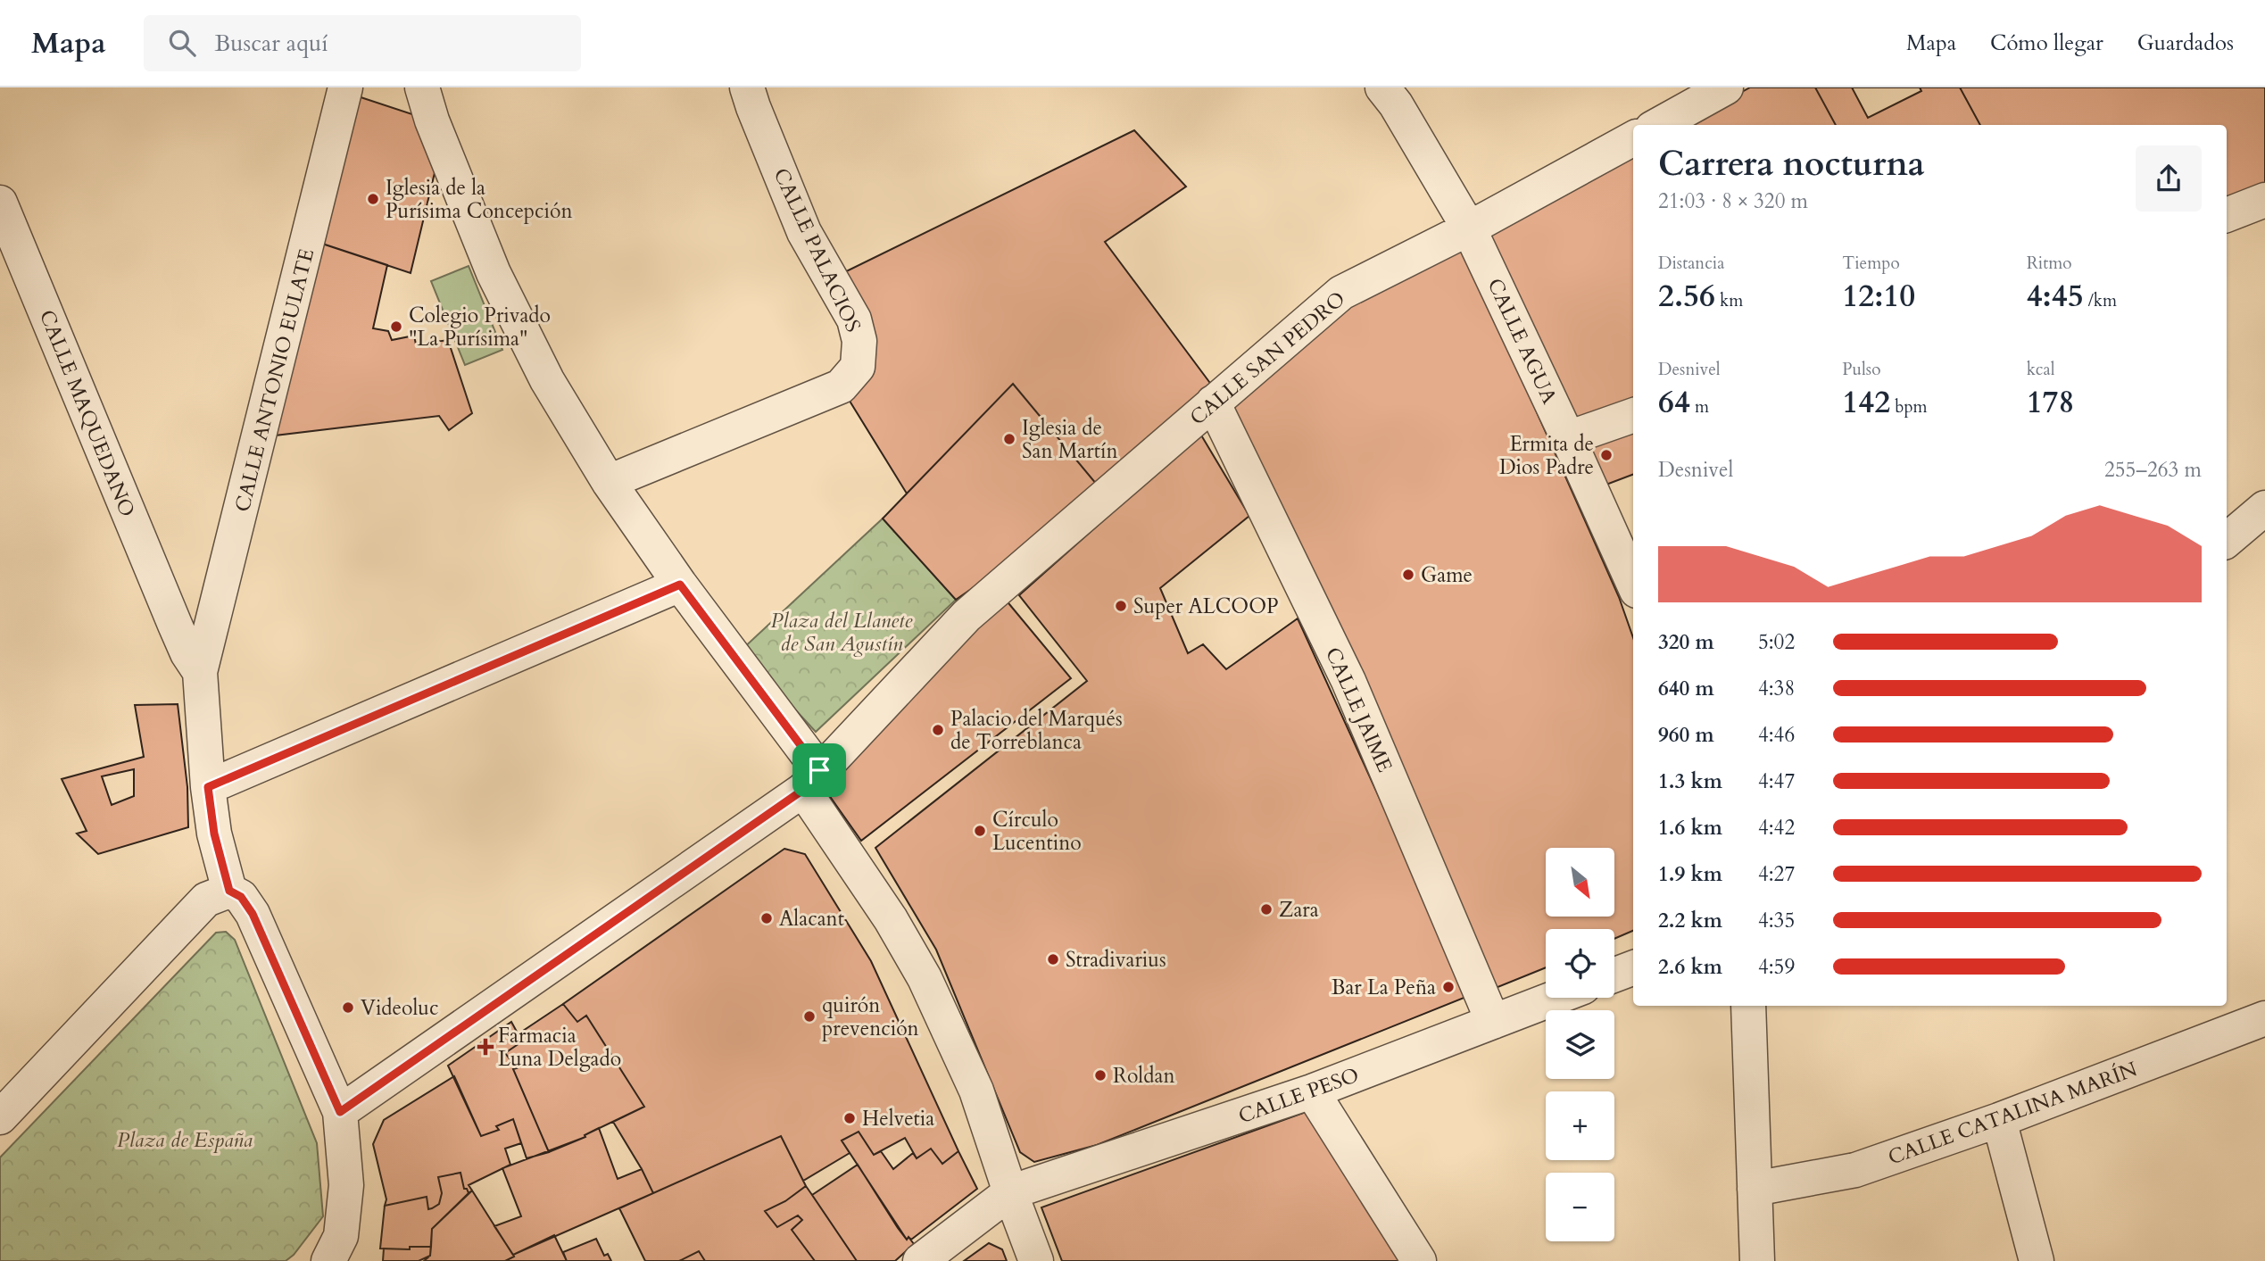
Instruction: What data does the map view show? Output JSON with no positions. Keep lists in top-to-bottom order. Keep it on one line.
{"streets":{"street":["CALLE PALACIOS","CALLE AGUA","CALLE SAN PEDRO","CALLE ANTONIO EULATE","CALLE MAQUEDANO","CALLE JAIME","CALLE PESO","CALLE CATALINA MARÍN"]},"crossings":[["CALLE AGUA","CALLE SAN PEDRO"],["CALLE SAN PEDRO","CALLE JAIME"],["CALLE ANTONIO EULATE","CALLE MAQUEDANO"],["CALLE JAIME","CALLE PESO"]],"parks":["Plaza del Llanete de San Agustín","Plaza de España"],"places":{"other":["Iglesia de la Purísima Concepción","Colegio Privado \"La Purísima\"","Iglesia de San Martín","Ermita de Dios Padre","Game","Super ALCOOP","Palacio del Marqués de Torreblanca","Círculo Lucentino","Zara","Alacant","Stradivarius","Bar La Peña","Videoluc","quirón prevención","Roldan","Helvetia"],"health":["Farmacia Luna Delgado"]},"north":"bottom right","page":{"header":"Mapa","search":"Buscar aquí","nav":["Mapa","Cómo llegar","Guardados"],"heading":["Carrera nocturna","21:03 · 8 × 320 m"],"stats":[["Distancia","2.56 km"],["Tiempo","12:10"],["Ritmo","4:45 /km"],["Desnivel","64 m"],["Pulso","142 bpm"],["kcal","178"]],"chart":["Desnivel","255–263 m"],"list":[{"name":"320 m","note":"5:02"},{"name":"640 m","note":"4:38"},{"name":"960 m","note":"4:46"},{"name":"1.3 km","note":"4:47"},{"name":"1.6 km","note":"4:42"},{"name":"1.9 km","note":"4:27"},{"name":"2.2 km","note":"4:35"},{"name":"2.6 km","note":"4:59"}],"map_buttons":["+","−"]}}
